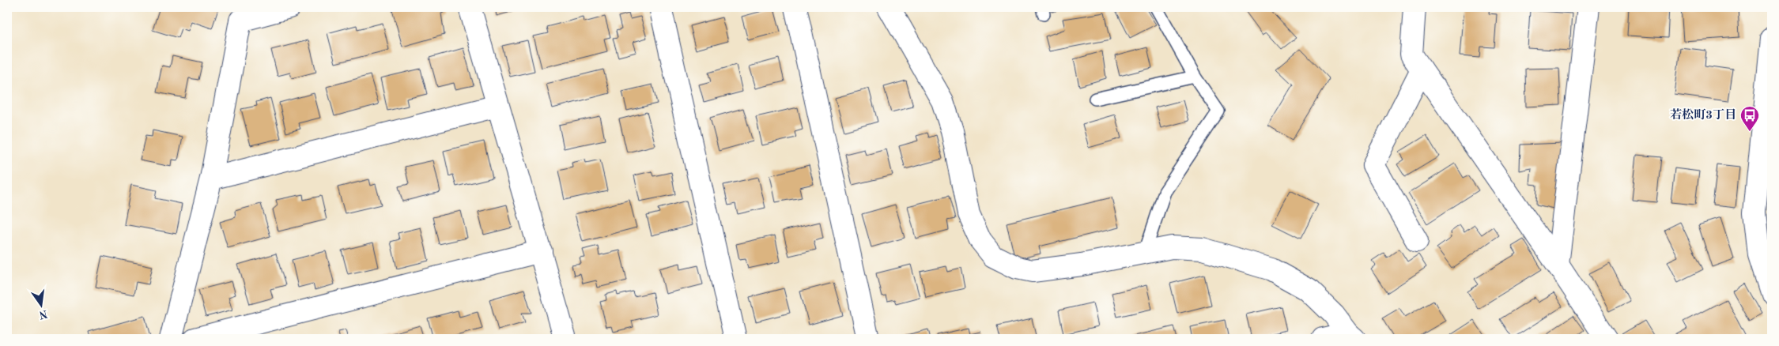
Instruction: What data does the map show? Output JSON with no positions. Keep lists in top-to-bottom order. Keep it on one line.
{"places":{"bus stop":["若松町3丁目"]},"north":"bottom"}
